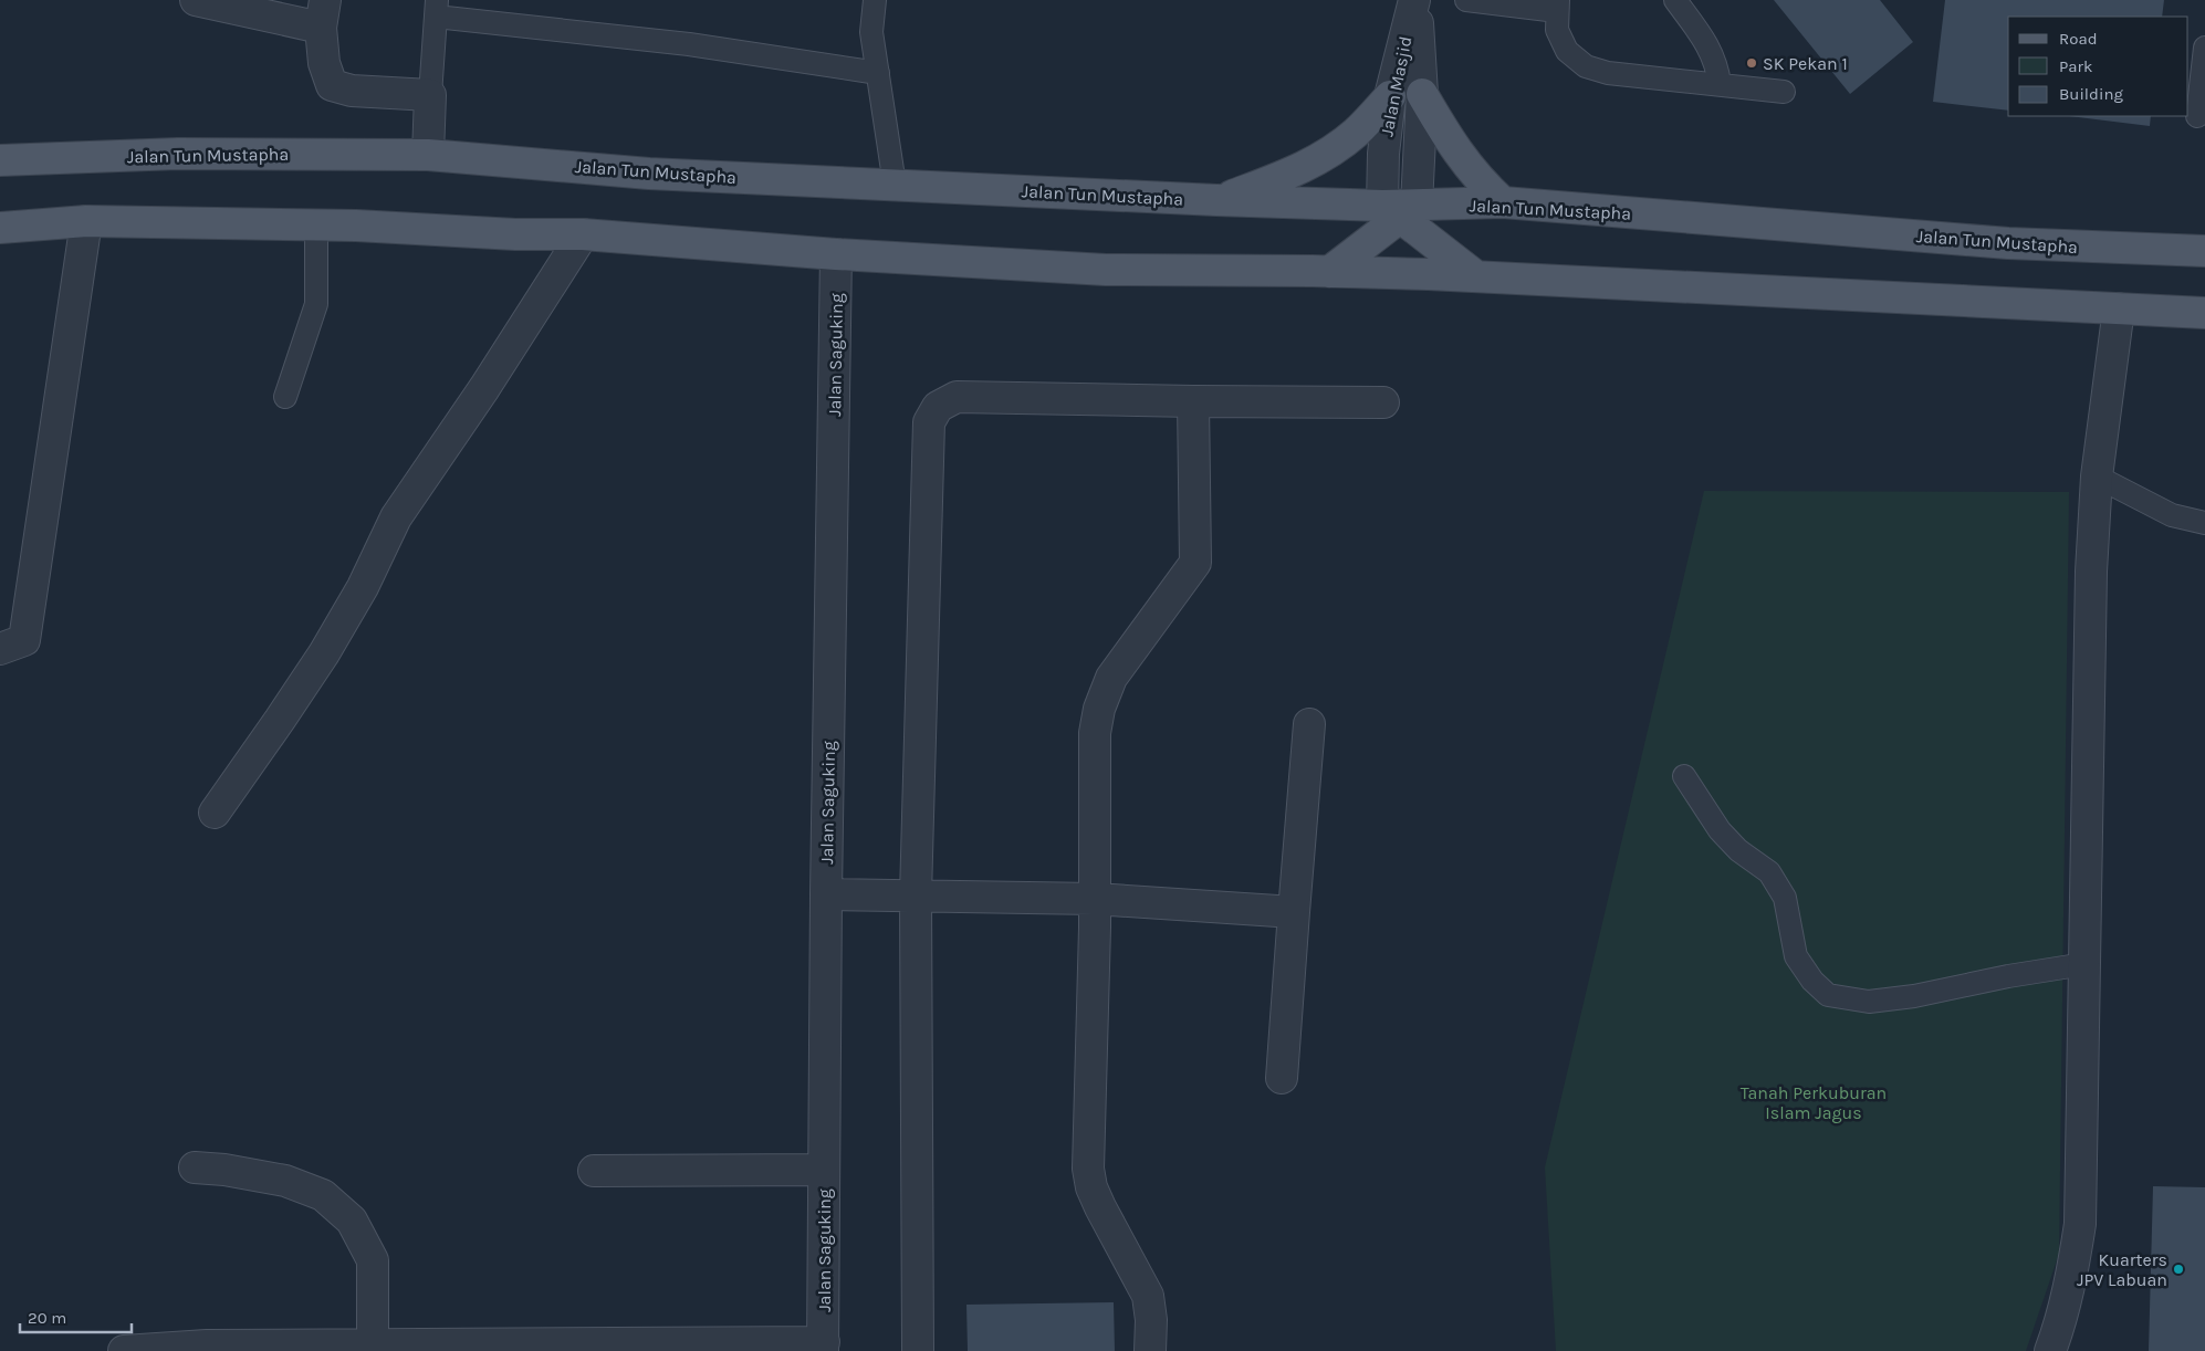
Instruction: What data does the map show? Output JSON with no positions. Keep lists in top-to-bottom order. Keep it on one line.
{"streets":{"main road":["Jalan Tun Mustapha"],"street":["Jalan Masjid","Jalan Saguking"]},"crossings":[["Jalan Masjid","Jalan Tun Mustapha"]],"parks":["Tanah Perkuburan Islam Jagus"],"places":["SK Pekan 1","Kuarters JPV Labuan"],"legend":["Road","Park","Building"],"scale_bar":"20 m"}
